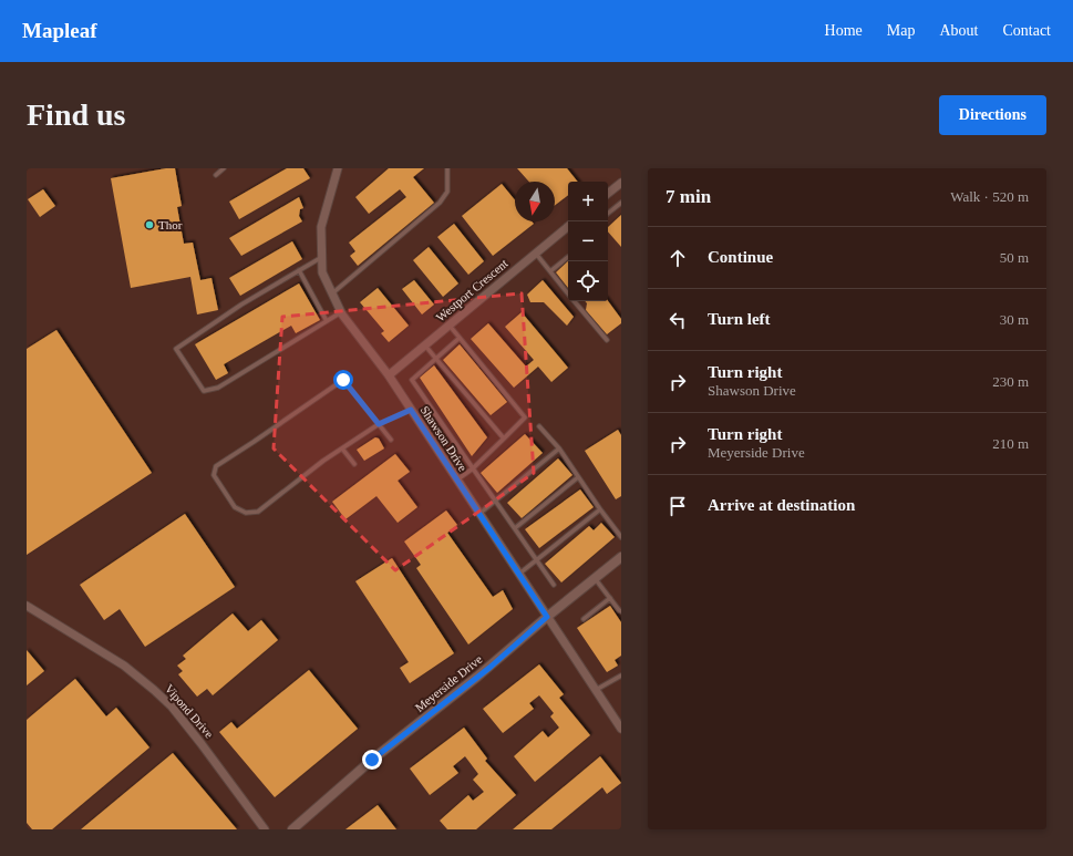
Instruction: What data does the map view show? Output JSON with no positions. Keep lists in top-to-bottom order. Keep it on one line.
{"streets":{"street":["Westport Crescent","Shawson Drive","Meyerside Drive","Vipond Drive"]},"crossings":[["Westport Crescent","Shawson Drive"],["Shawson Drive","Meyerside Drive"]],"places":["Thor"],"north":"bottom","page":{"header":"Mapleaf","nav":["Home","Map","About","Contact"],"buttons":"Directions","title":"Find us","heading":["7 min","Walk · 520 m"],"map_buttons":["+","−"],"list":[["Continue","50 m"],["Turn left","30 m"],["Turn right","Shawson Drive","230 m"],["Turn right","Meyerside Drive","210 m"],"Arrive at destination"]}}
